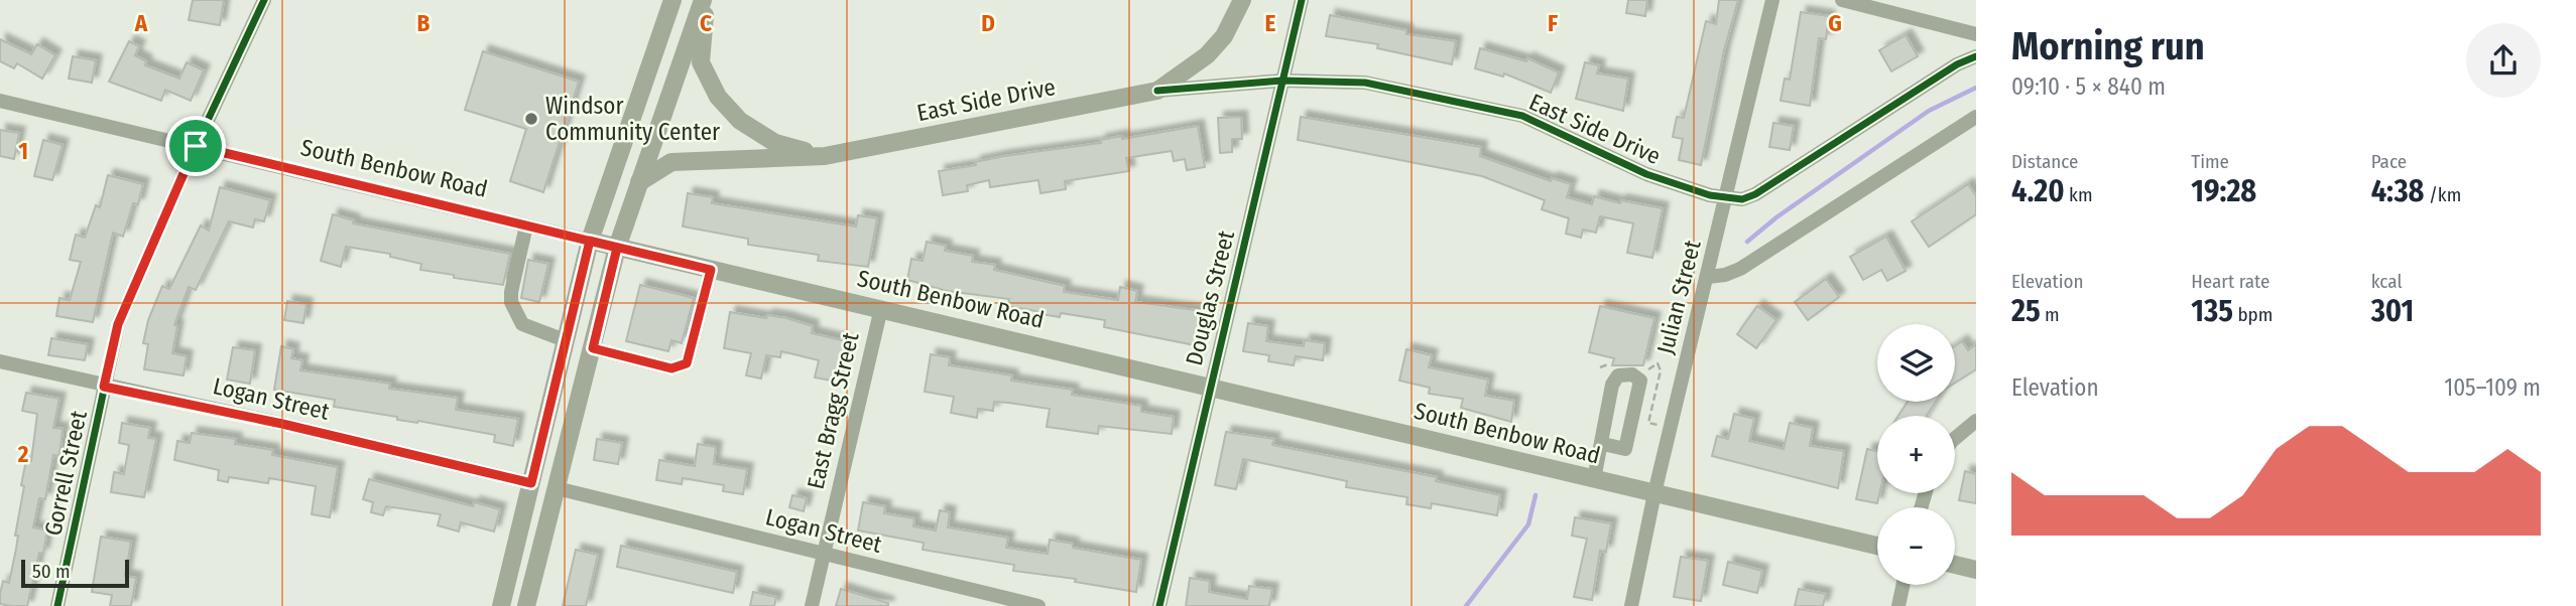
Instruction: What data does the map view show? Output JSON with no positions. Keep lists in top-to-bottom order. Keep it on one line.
{"streets":{"main road":["East Side Drive","South Benbow Road"],"street":["Julian Street","Douglas Street","Logan Street","East Bragg Street","Gorrell Street"]},"crossings":[["East Side Drive","Julian Street"],["East Side Drive","Douglas Street"],["South Benbow Road","Julian Street"],["South Benbow Road","Douglas Street"],["South Benbow Road","East Bragg Street"],["South Benbow Road","Gorrell Street"],["Logan Street","East Bragg Street"],["Logan Street","Gorrell Street"]],"places":["Windsor Community Center"],"scale_bar":"50 m","page":{"heading":["Morning run","09:10 · 5 × 840 m"],"stats":[["Distance","4.20 km"],["Time","19:28"],["Pace","4:38 /km"],["Elevation","25 m"],["Heart rate","135 bpm"],["kcal","301"]],"map_buttons":["+","−"],"chart":["Elevation","105–109 m"],"scale":"50 m"},"grid":{"columns":["A","B","C","D","E","F","G"],"rows":["1","2"]}}
